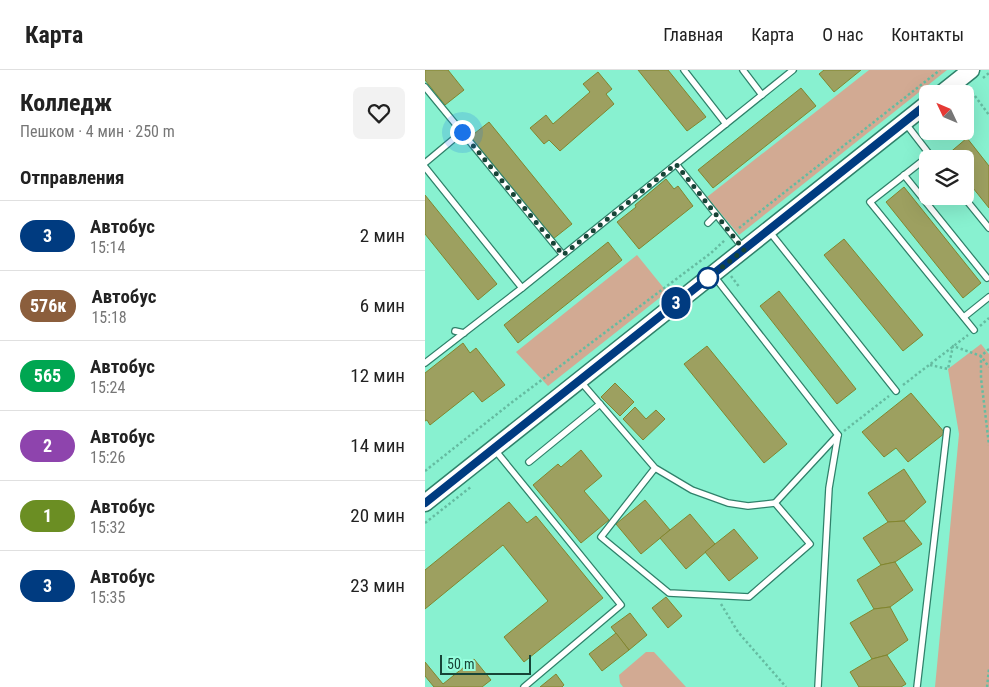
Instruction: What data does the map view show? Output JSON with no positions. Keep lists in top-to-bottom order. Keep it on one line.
{"lines":["bus line 3"],"scale_bar":"50 m","north":"top left","page":{"header":"Карта","nav":["Главная","Карта","О нас","Контакты"],"heading":[["Колледж","Пешком · 4 мин · 250 m"],"Отправления"],"on_map":"3","list":[{"mark":"3","name":"Автобус","note":"15:14","value":"2 мин"},{"mark":"576к","name":"Автобус","note":"15:18","value":"6 мин"},{"mark":"565","name":"Автобус","note":"15:24","value":"12 мин"},{"mark":"2","name":"Автобус","note":"15:26","value":"14 мин"},{"mark":"1","name":"Автобус","note":"15:32","value":"20 мин"},{"mark":"3","name":"Автобус","note":"15:35","value":"23 мин"}],"scale":"50 m"}}
